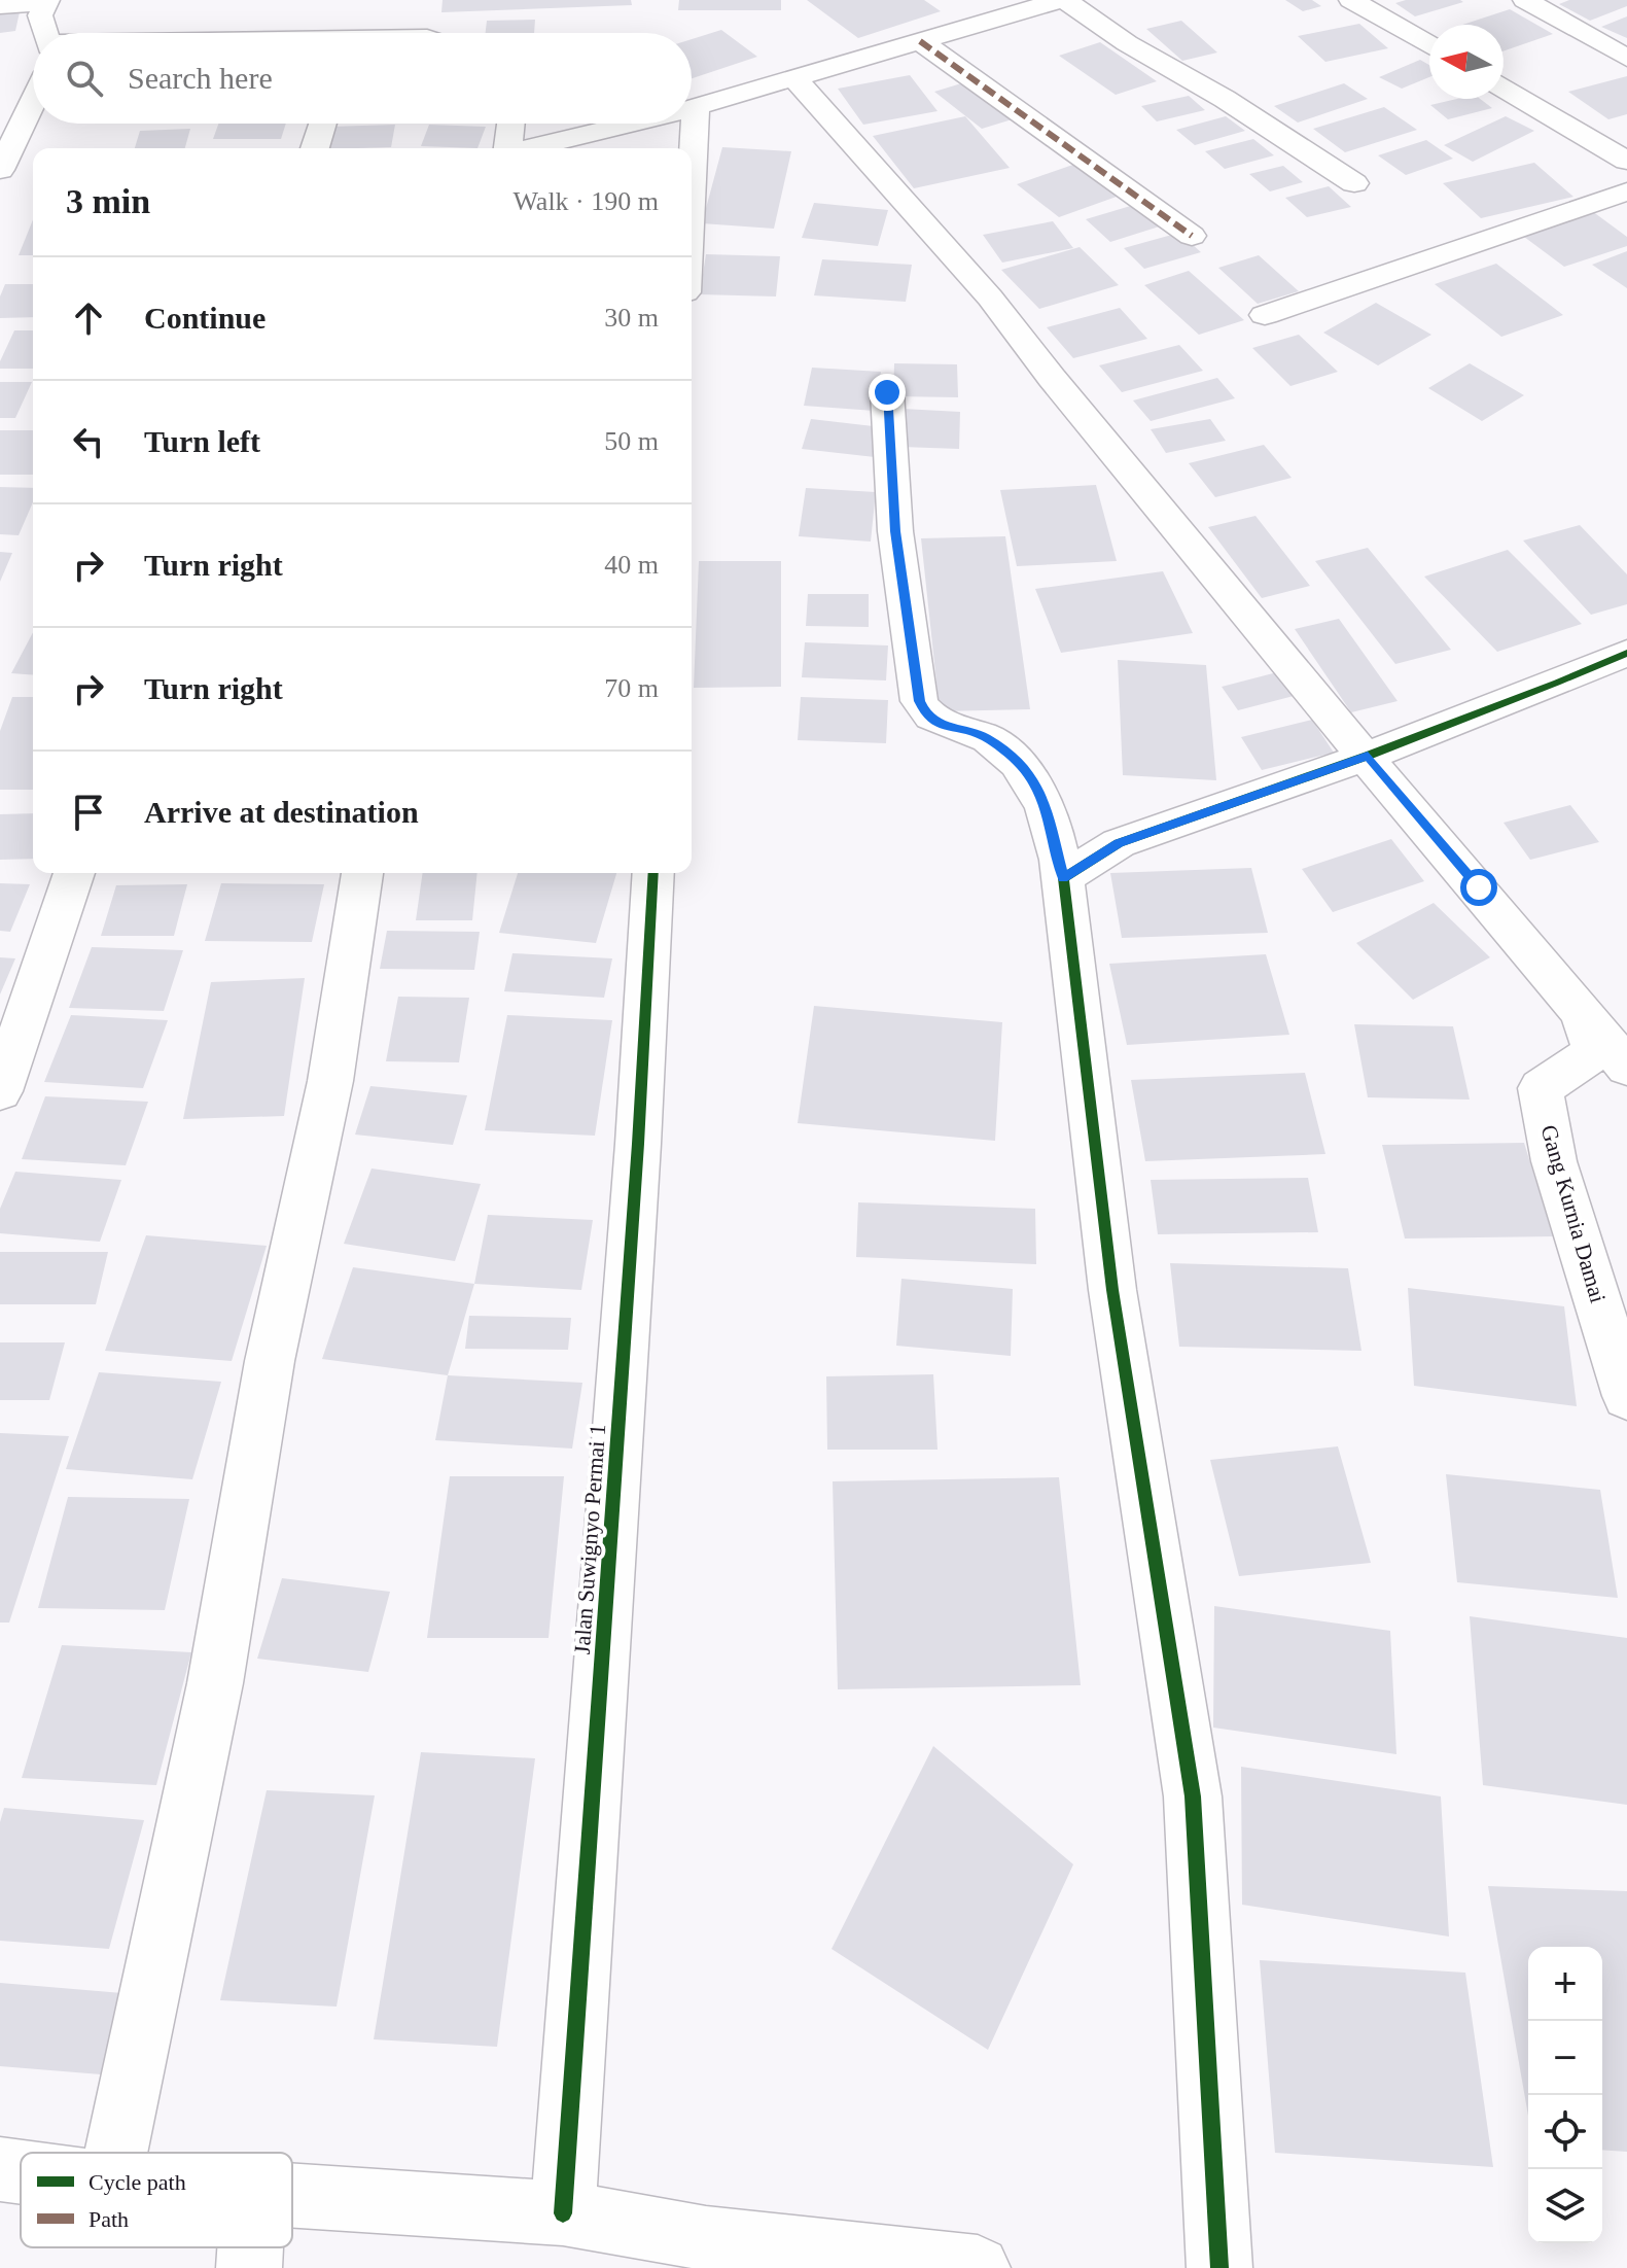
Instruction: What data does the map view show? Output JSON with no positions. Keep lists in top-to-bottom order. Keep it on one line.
{"streets":{"street":["Gang Kurnia Damai","Jalan Suwignyo Permai 1"]},"legend":["Cycle path","Path"],"north":"left","page":{"search":"Search here","heading":["3 min","Walk · 190 m"],"list":[["Continue","30 m"],["Turn left","50 m"],["Turn right","40 m"],["Turn right","70 m"],"Arrive at destination"],"map_buttons":["+","−"]}}
